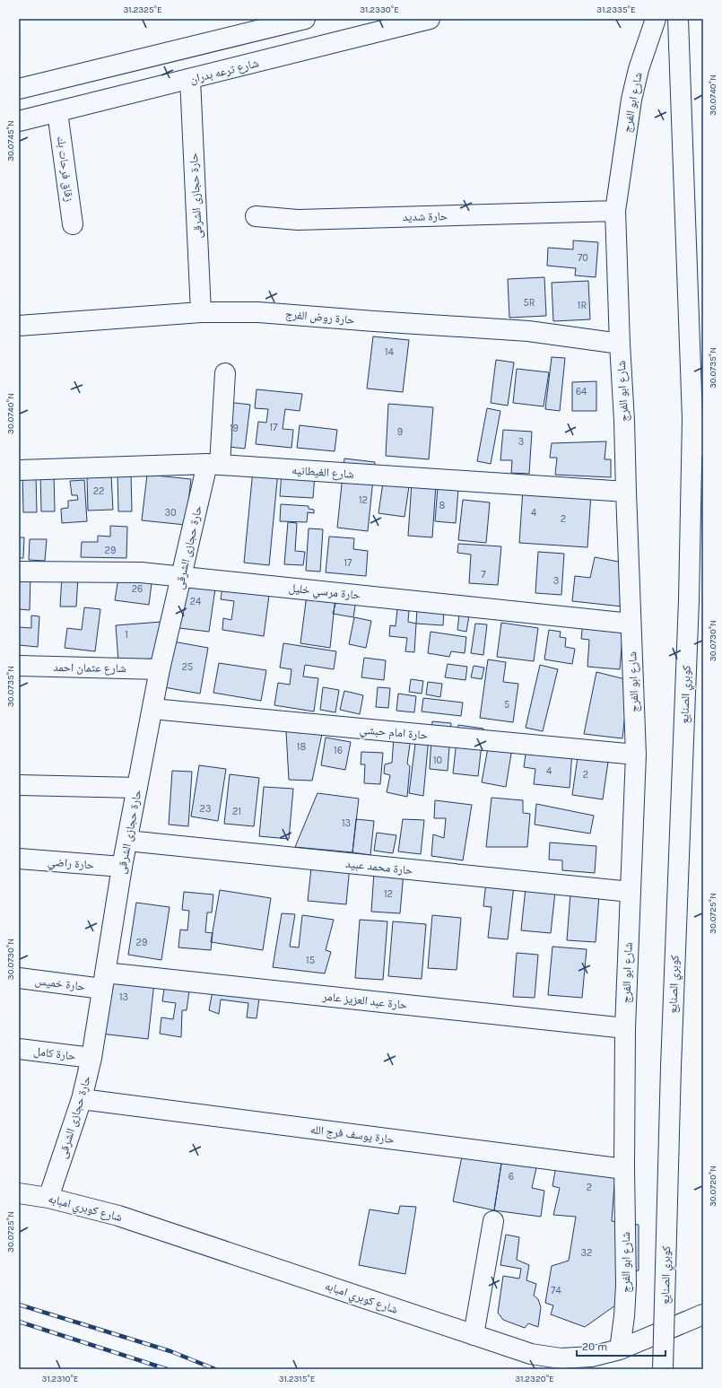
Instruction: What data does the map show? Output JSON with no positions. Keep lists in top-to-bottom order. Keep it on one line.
{"streets":{"street":["شارع ترعه بدران","شارع ابو الفرج","زقاق فرحات بك","حارة حجازى الشرقى","حارة شديد","حارة روض الفرج","شارع الغيطانيه","حارة مرسي خليل","شارع عثمان احمد","كوبري الصنايع","حارة امام حبشي","حارة راضي","حارة محمد عبيد","حارة خميس","حارة عبد العزيز عامر","حارة كامل","حارة يوسف فرج الله","شارع كوبري امبابه"]},"crossings":[["شارع ترعه بدران","زقاق فرحات بك"],["شارع ترعه بدران","حارة حجازى الشرقى"],["شارع ابو الفرج","حارة شديد"],["شارع ابو الفرج","حارة روض الفرج"],["شارع ابو الفرج","شارع الغيطانيه"],["شارع ابو الفرج","حارة مرسي خليل"],["شارع ابو الفرج","حارة امام حبشي"],["شارع ابو الفرج","حارة محمد عبيد"],["شارع ابو الفرج","حارة عبد العزيز عامر"],["شارع ابو الفرج","حارة يوسف فرج الله"],["شارع ابو الفرج","شارع كوبري امبابه"],["حارة حجازى الشرقى","حارة روض الفرج"],["حارة حجازى الشرقى","شارع الغيطانيه"],["حارة حجازى الشرقى","حارة مرسي خليل"],["حارة حجازى الشرقى","شارع عثمان احمد"],["حارة حجازى الشرقى","حارة امام حبشي"],["حارة حجازى الشرقى","حارة راضي"],["حارة حجازى الشرقى","حارة محمد عبيد"],["حارة حجازى الشرقى","حارة خميس"],["حارة حجازى الشرقى","حارة عبد العزيز عامر"],["حارة حجازى الشرقى","حارة كامل"],["حارة حجازى الشرقى","حارة يوسف فرج الله"],["حارة حجازى الشرقى","شارع كوبري امبابه"],["حارة خميس","حارة عبد العزيز عامر"]],"house_numbers":["70","5R","1R","14","64","17","19","9","3","22","12","8","30","4","2","29","17","7","3","26","24","1","25","5","18","16","10","4","2","23","21","13","12","29","15","13","6","2","32","74"],"scale_bar":"20 m","coordinates":["31.2325°E","31.2330°E","31.2335°E","30.0740°N","30.0745°N","30.0735°N","30.0730°N","30.0725°N","30.0720°N","31.2310°E","31.2315°E","31.2320°E"]}
